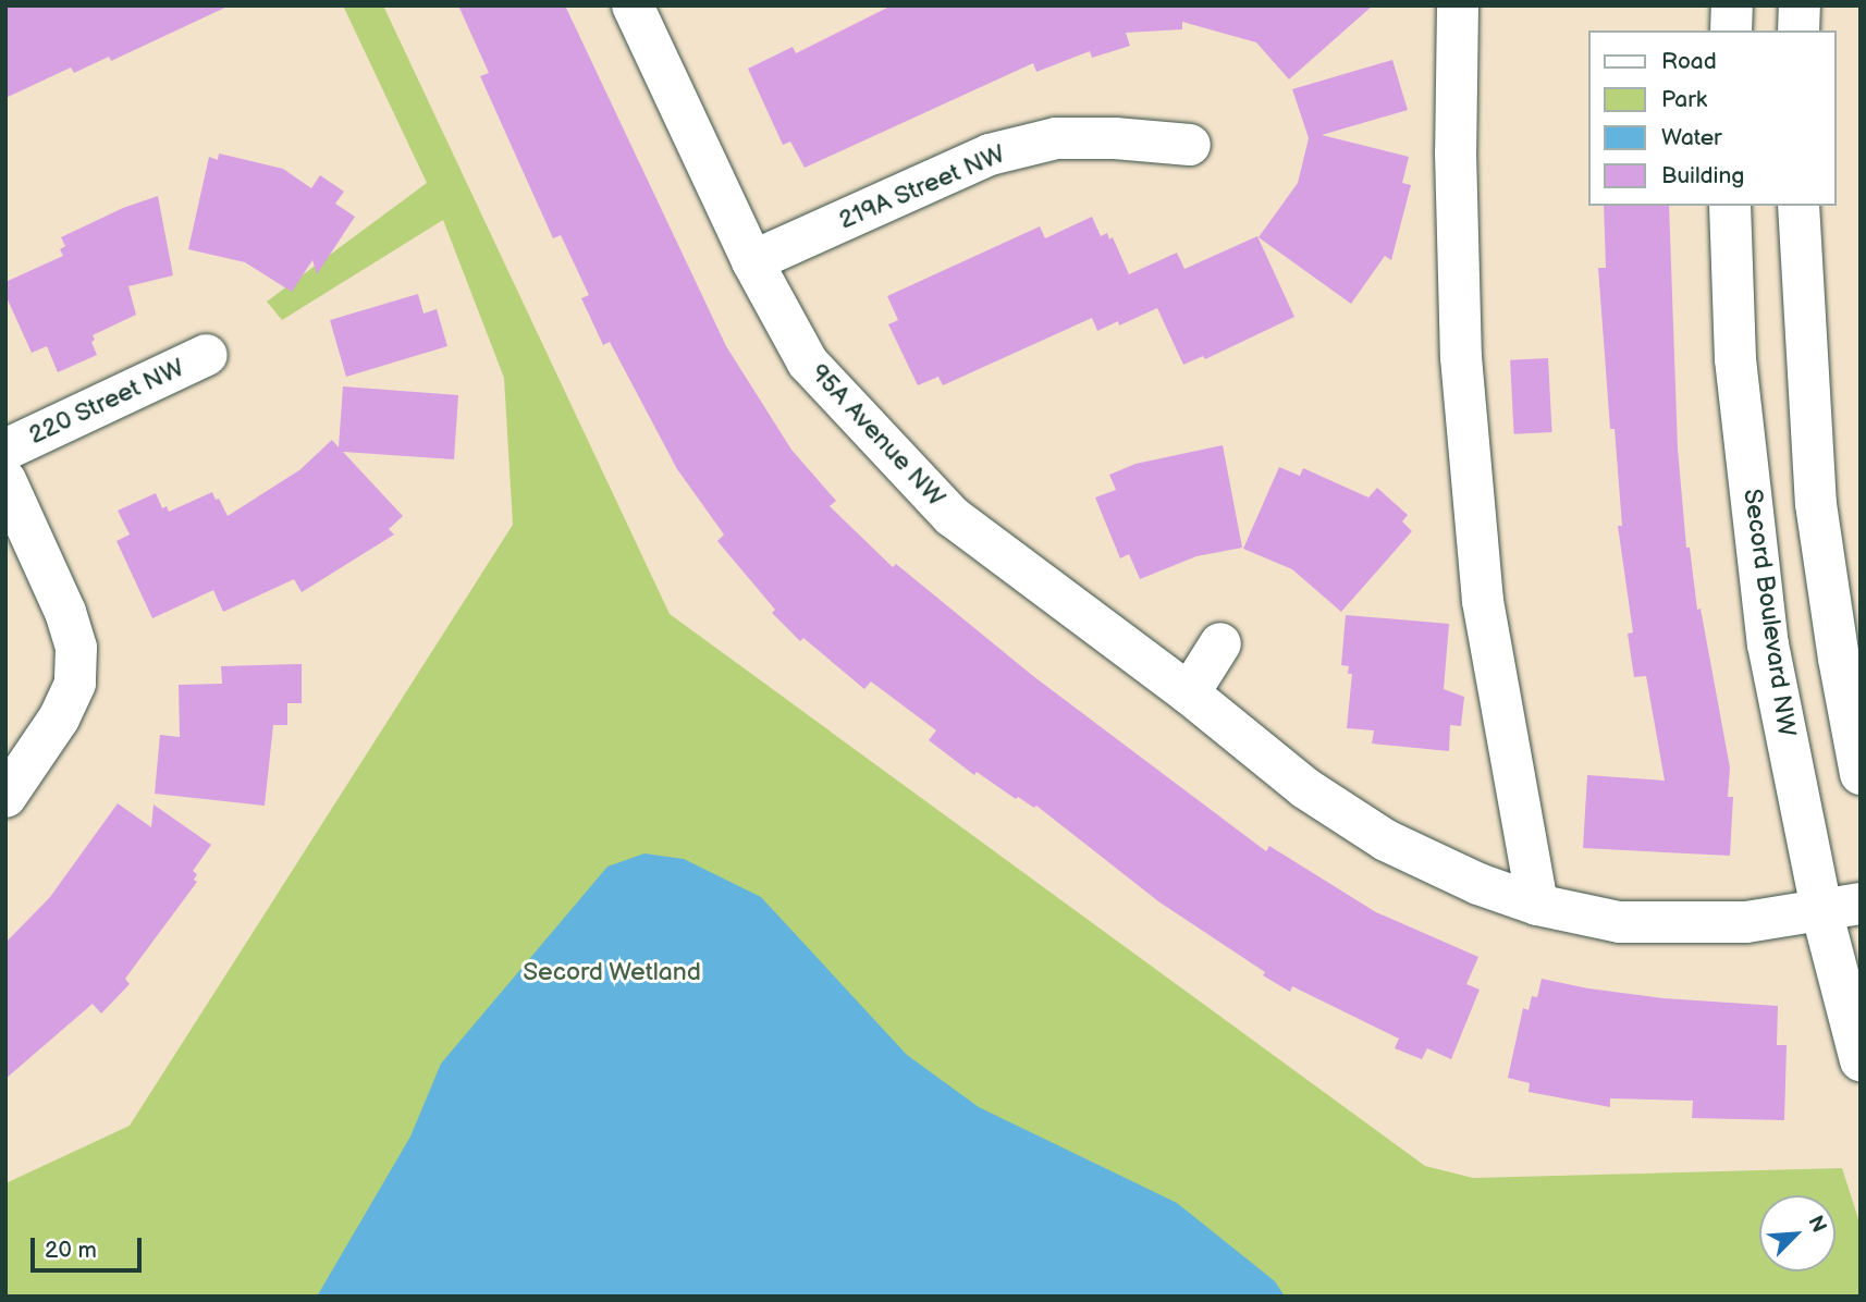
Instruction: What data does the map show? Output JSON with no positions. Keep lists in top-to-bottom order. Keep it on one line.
{"streets":{"street":["219A Street NW","220 Street NW","95A Avenue NW","Secord Boulevard NW"]},"crossings":[["219A Street NW","95A Avenue NW"],["95A Avenue NW","Secord Boulevard NW"]],"parks":["Secord Wetland"],"legend":["Road","Park","Water","Building"],"scale_bar":"20 m","north":"top right"}
